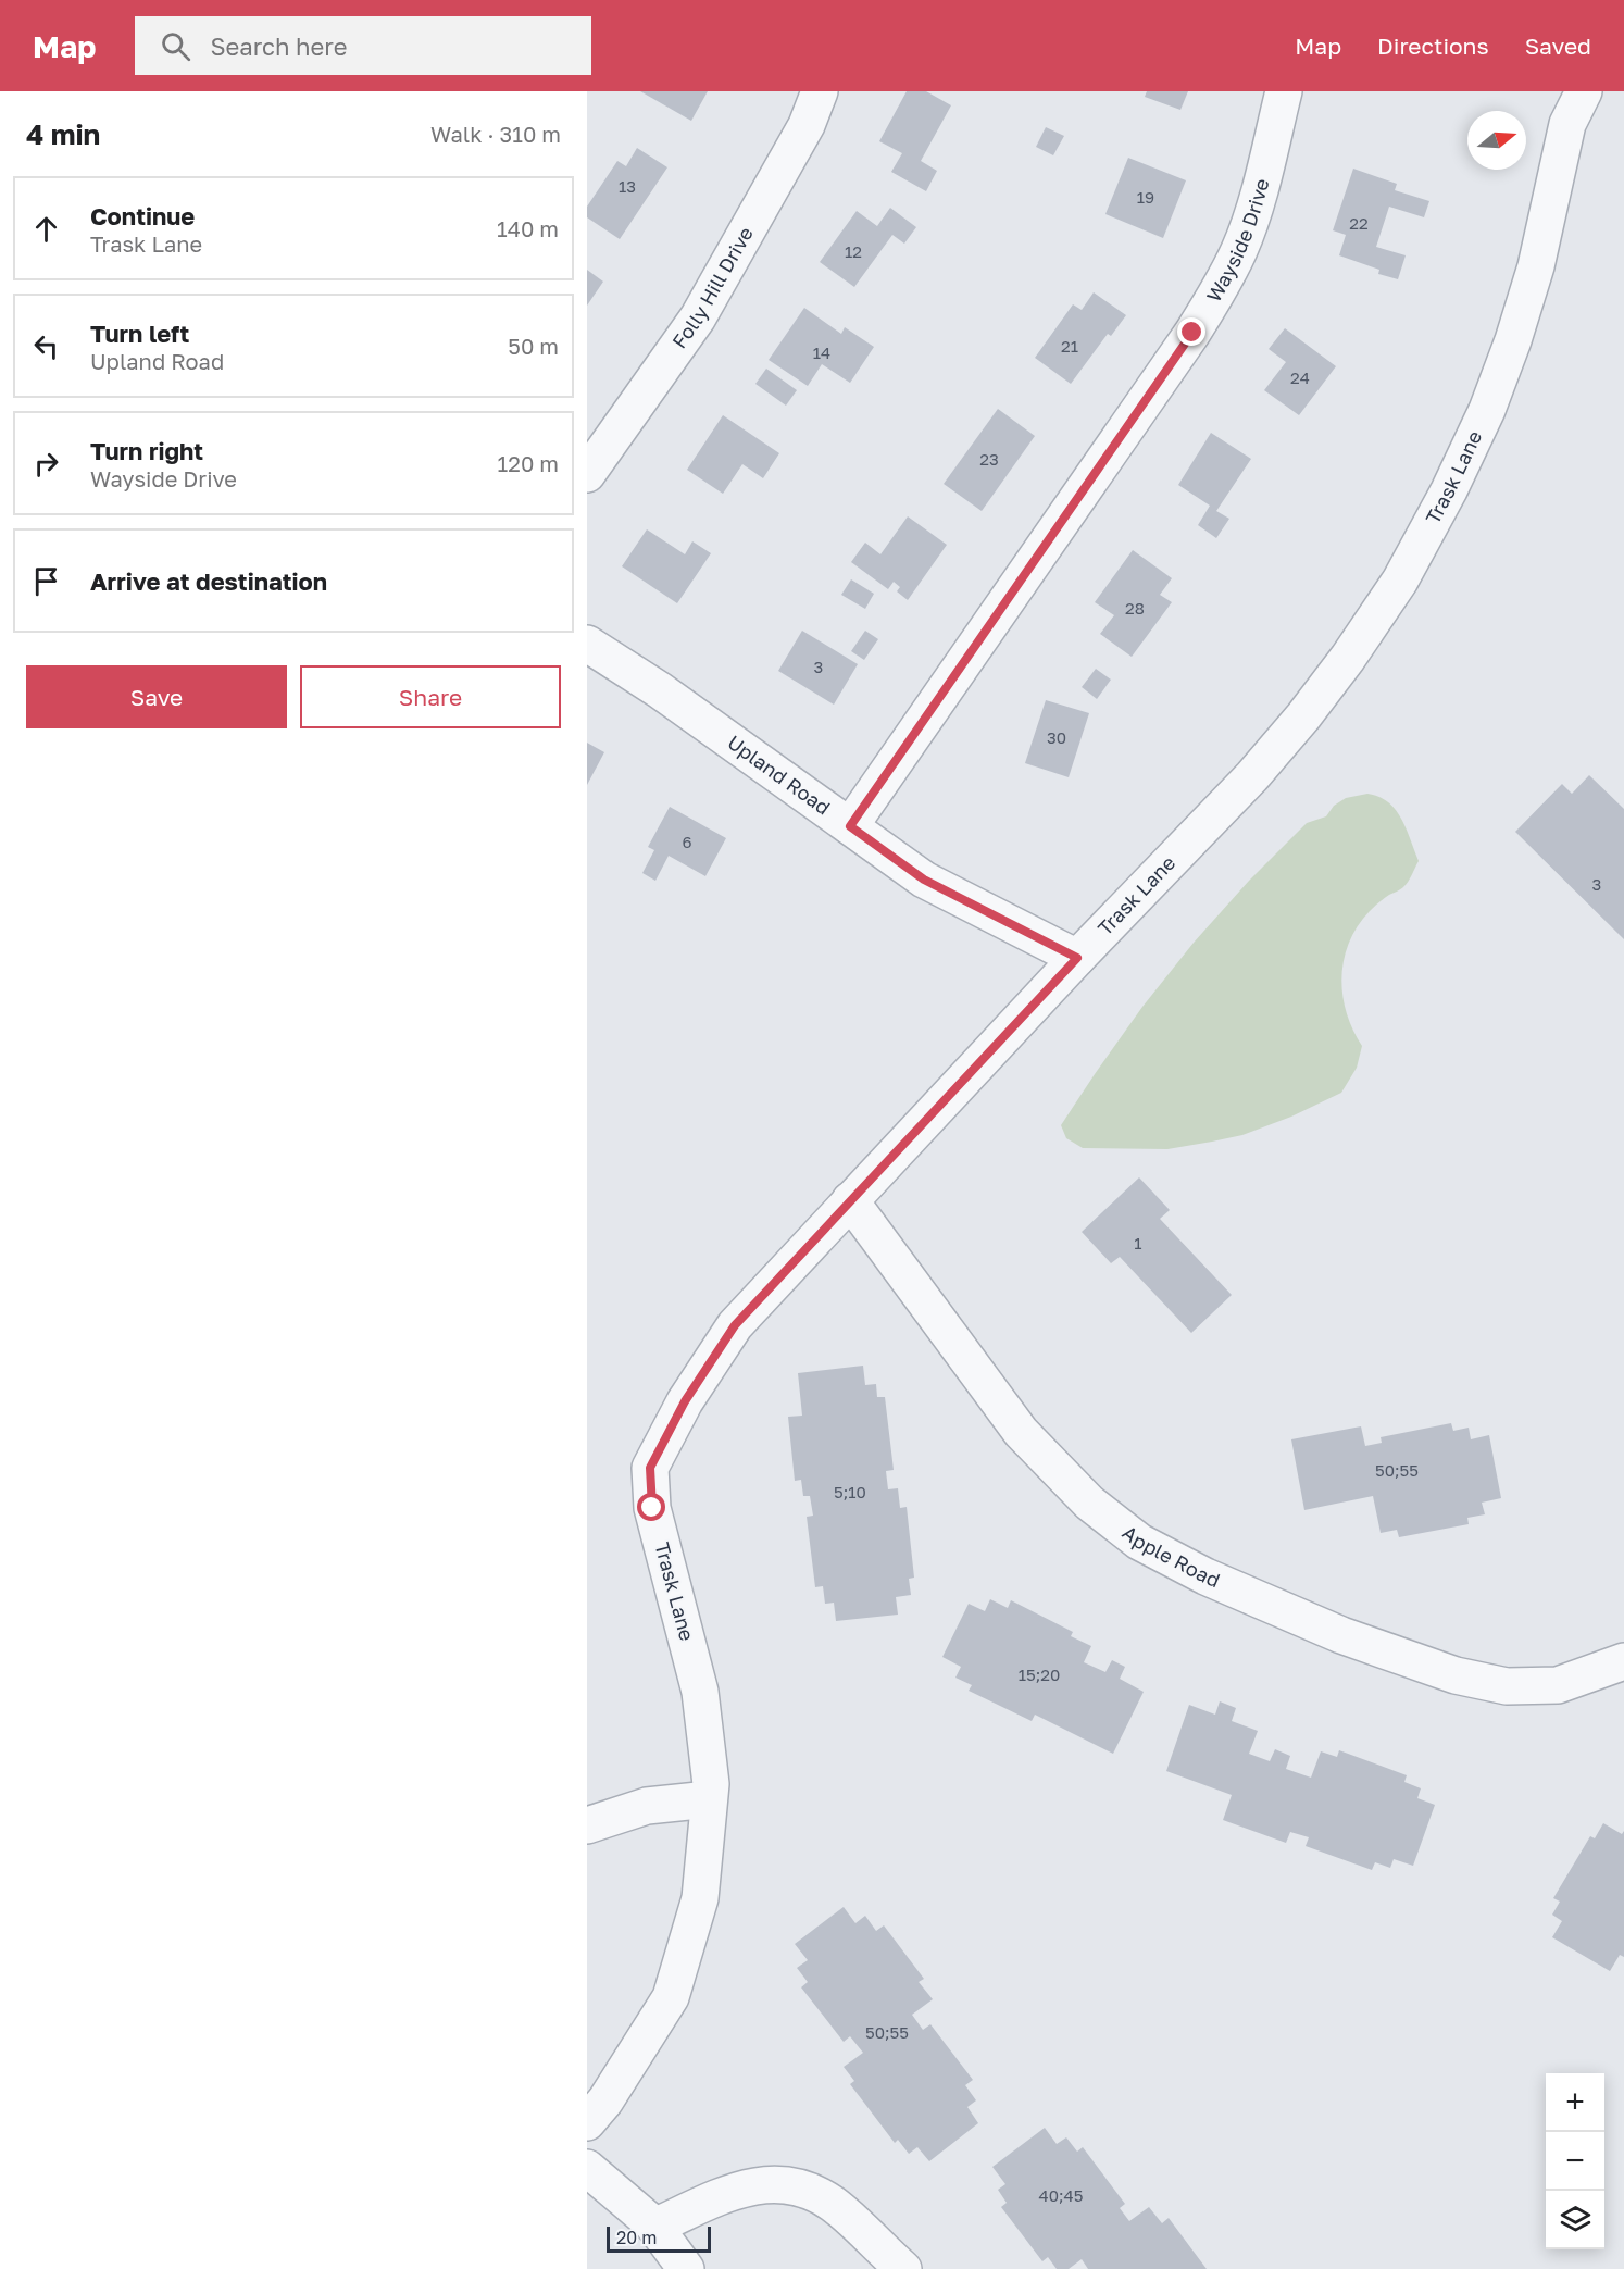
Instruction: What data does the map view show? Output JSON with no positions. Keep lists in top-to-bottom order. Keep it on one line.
{"streets":{"street":["Wayside Drive","Folly Hill Drive","Trask Lane","Upland Road","Apple Road"]},"crossings":[["Wayside Drive","Upland Road"],["Trask Lane","Upland Road"],["Trask Lane","Apple Road"]],"house_numbers":["13","19","22","12","21","14","24","23","28","3","30","6","3","1","50;55","5;10","15;20","50;55","40;45"],"scale_bar":"20 m","north":"right","page":{"header":"Map","search":"Search here","nav":["Map","Directions","Saved"],"heading":["4 min","Walk · 310 m"],"list":[["Continue","Trask Lane","140 m"],["Turn left","Upland Road","50 m"],["Turn right","Wayside Drive","120 m"],"Arrive at destination"],"buttons":["Save","Share"],"map_buttons":["+","−"],"scale":"20 m"}}
